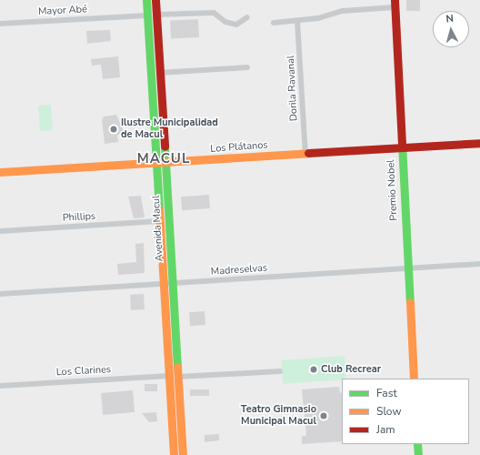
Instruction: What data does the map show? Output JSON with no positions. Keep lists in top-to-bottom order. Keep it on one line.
{"streets":{"main road":["Los Plátanos","Premio Nobel","Avenida Macul"],"street":["Mayor Abé","Dorila Ravanal","Phillips","Madreselvas","Los Clarines"]},"crossings":[["Mayor Abé","Avenida Macul"],["Dorila Ravanal","Los Plátanos"],["Los Plátanos","Premio Nobel"],["Los Plátanos","Avenida Macul"],["Premio Nobel","Madreselvas"],["Phillips","Avenida Macul"],["Avenida Macul","Madreselvas"],["Avenida Macul","Los Clarines"]],"districts":["MACUL"],"places":["Ilustre Municipalidad de Macul","Club Recrear","Teatro Gimnasio Municipal Macul"],"legend":["Fast","Slow","Jam"],"north":"top"}
